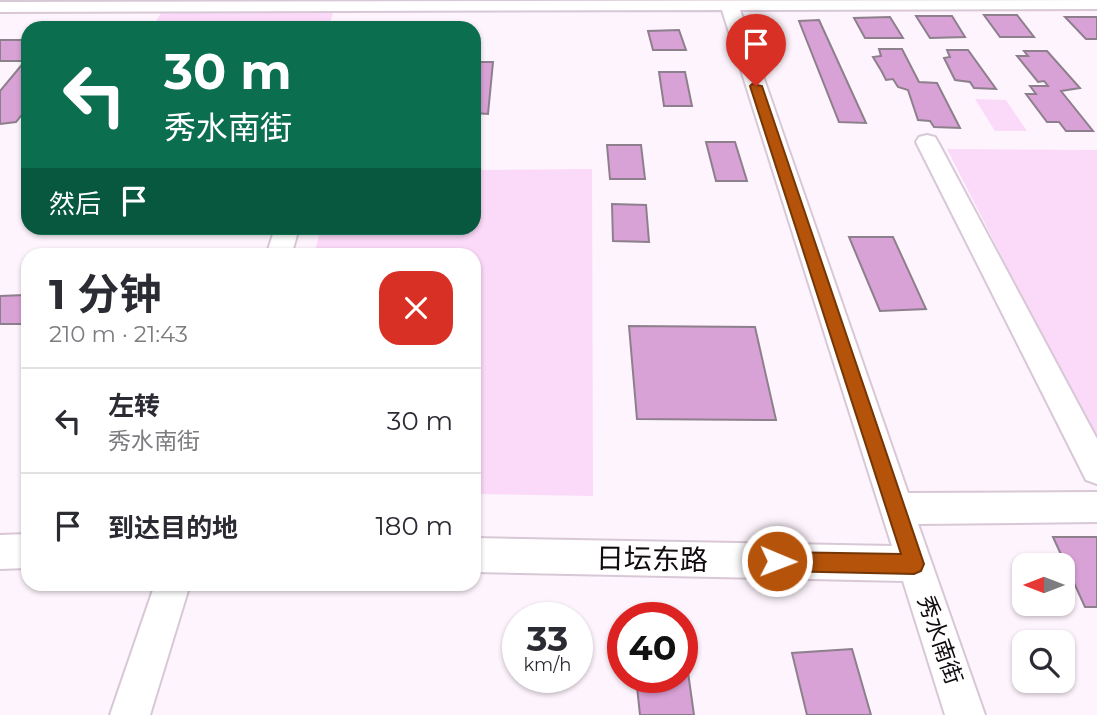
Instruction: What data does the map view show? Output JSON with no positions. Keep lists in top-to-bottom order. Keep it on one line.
{"streets":{"street":["日坛东路","秀水南街"]},"crossings":[["日坛东路","秀水南街"]],"north":"left","page":{"turn":["30 m","秀水南街"],"then":"然后","heading":["1 分钟","210 m · 21:43"],"list":[{"name":"左转","note":"秀水南街","value":"30 m"},{"name":"到达目的地","value":"180 m"}],"speed":"33 km/h","limit":"40"}}
